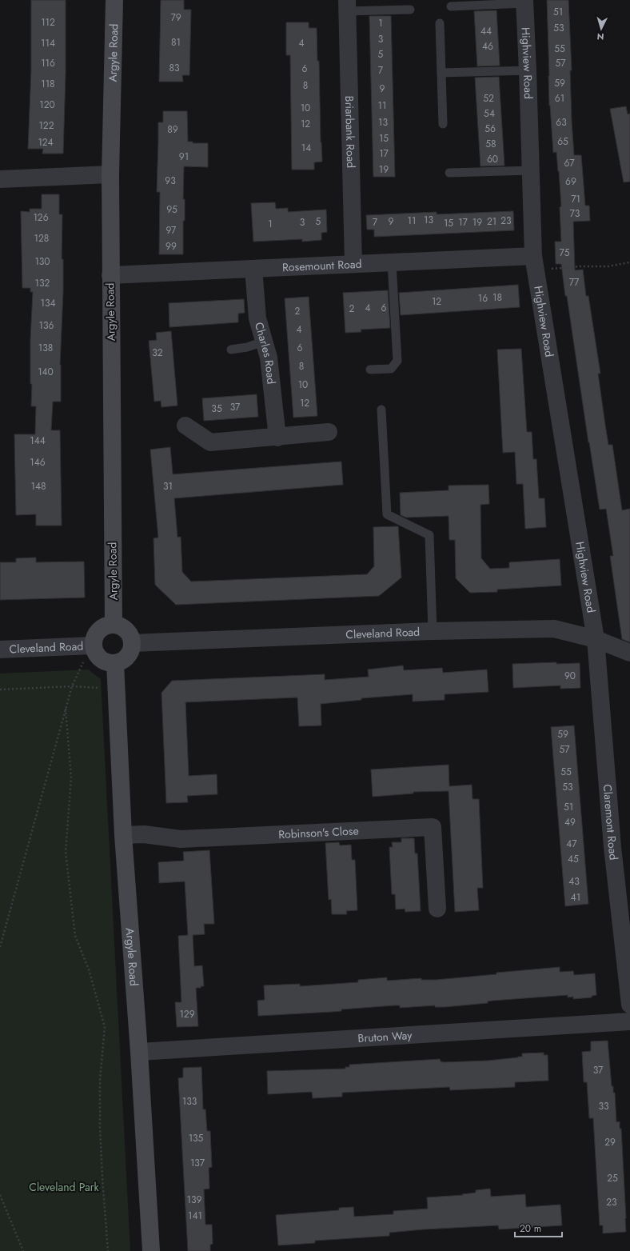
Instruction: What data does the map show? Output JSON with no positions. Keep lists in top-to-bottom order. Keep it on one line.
{"streets":{"main road":["Argyle Road"],"street":["Highview Road","Briarbank Road","Rosemount Road","Charles Road","Cleveland Road","Claremont Road","Robinson's Close","Bruton Way"]},"crossings":[["Argyle Road","Rosemount Road"],["Argyle Road","Cleveland Road"],["Argyle Road","Robinson's Close"],["Argyle Road","Bruton Way"],["Highview Road","Rosemount Road"],["Highview Road","Cleveland Road"],["Highview Road","Claremont Road"],["Briarbank Road","Rosemount Road"],["Rosemount Road","Charles Road"],["Cleveland Road","Claremont Road"]],"parks":["Cleveland Park"],"house_numbers":["51","79","112","1","53","44","3","81","114","4","46","55","5","116","57","83","6","7","59","118","8","9","52","61","120","11","10","54","13","63","12","122","56","89","15","65","124","58","14","17","91","60","67","19","93","69","71","95","73","126","13","11","23","5","9","21","3","7","17","19","15","1","97","128","99","75","130","77","132","18","16","12","134","4","6","2","2","136","4","138","6","32","8","140","10","12","37","35","144","146","148","31","90","59","57","55","53","51","49","47","45","43","41","129","37","133","33","135","29","137","25","139","23","141"],"scale_bar":"20 m","north":"bottom"}
